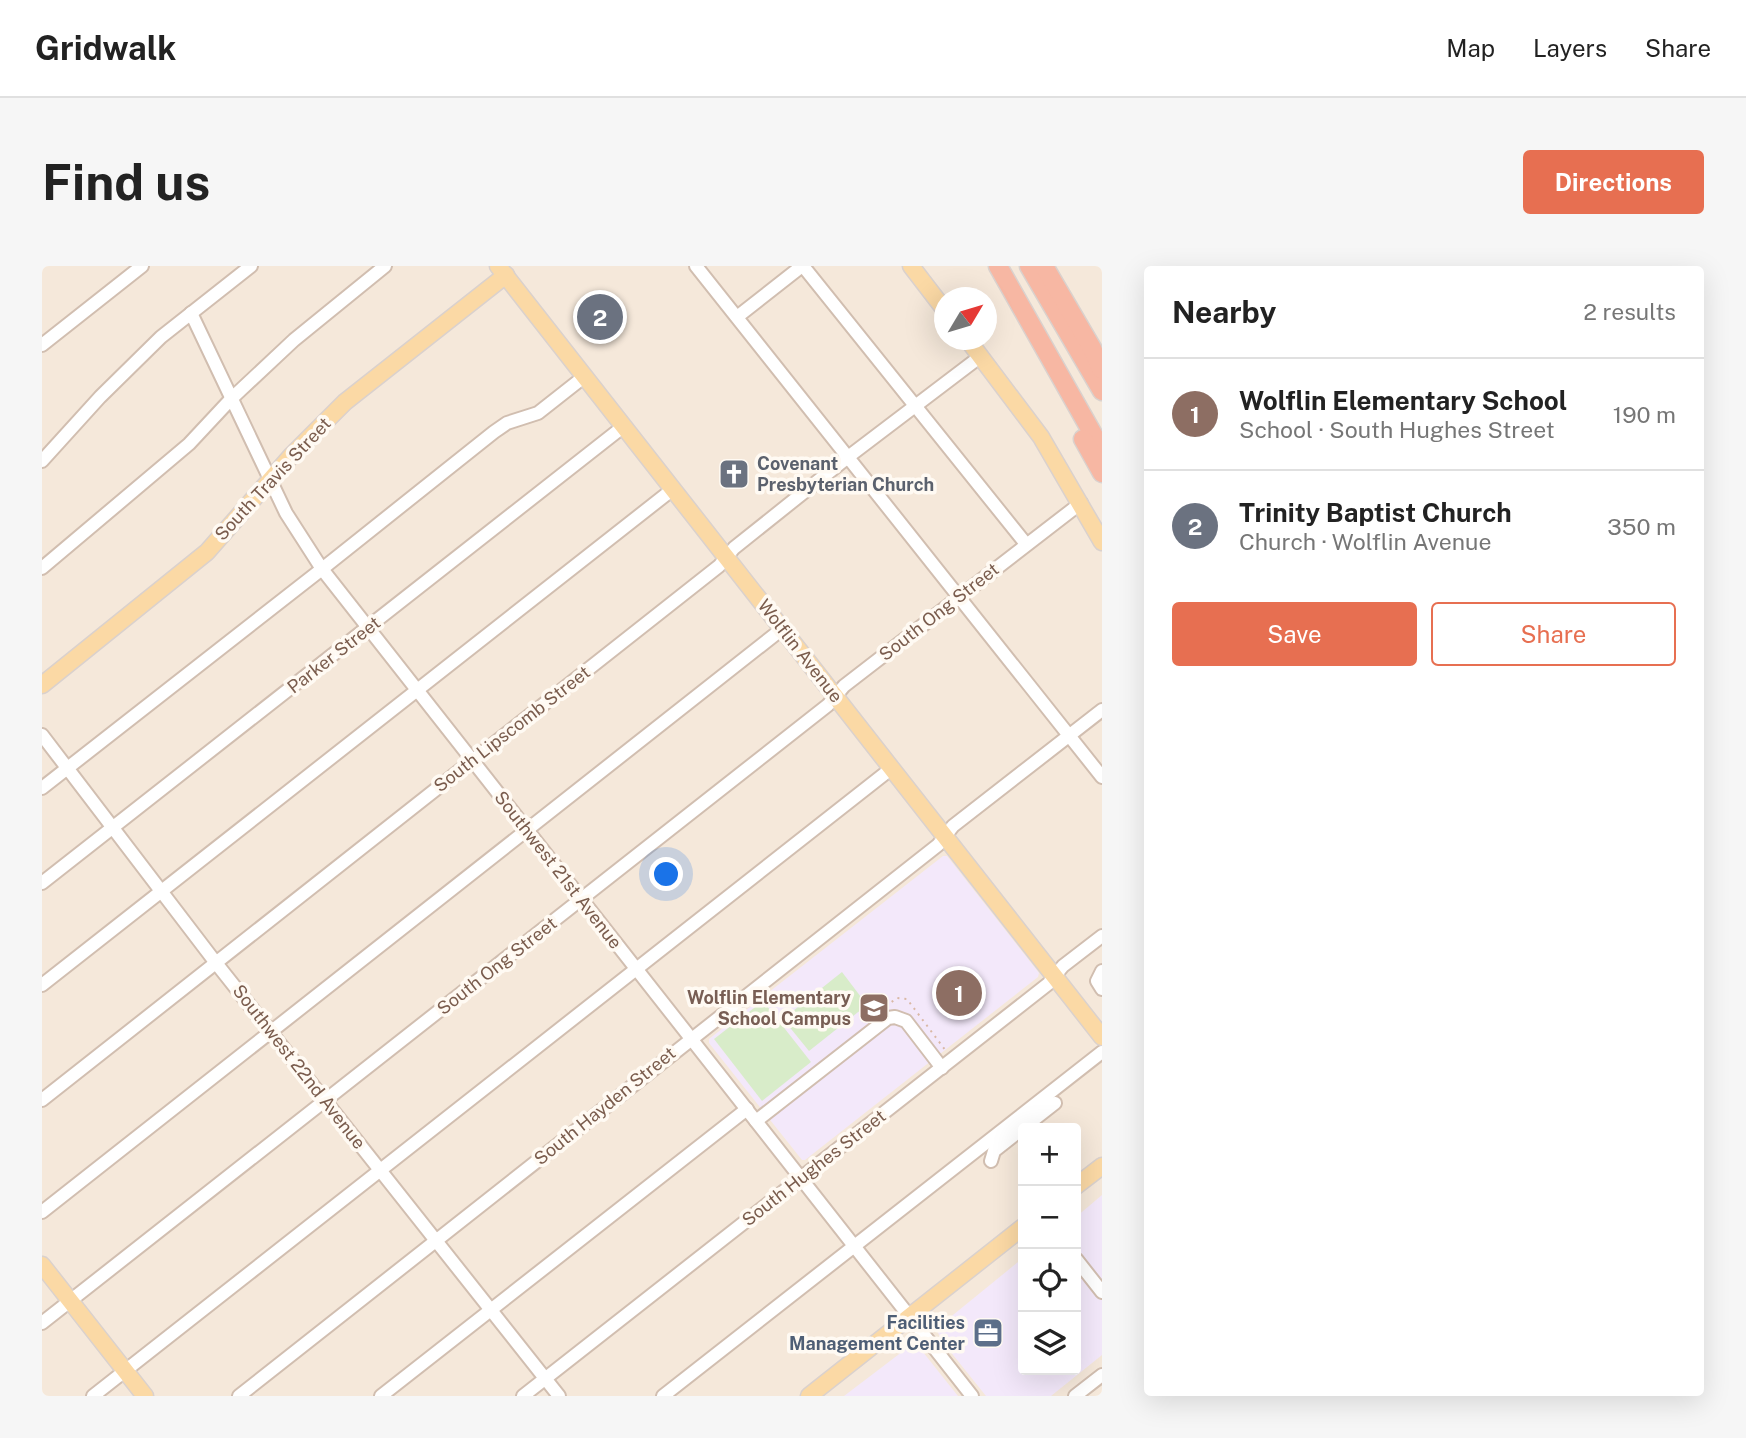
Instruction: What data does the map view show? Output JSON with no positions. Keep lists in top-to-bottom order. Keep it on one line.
{"streets":{"main road":["South Travis Street","Wolflin Avenue"],"street":["South Ong Street","Parker Street","South Lipscomb Street","Southwest 21st Avenue","Southwest 22nd Avenue","South Hayden Street","South Hughes Street"]},"crossings":[["South Travis Street","Wolflin Avenue"],["South Travis Street","Southwest 21st Avenue"],["South Ong Street","Wolflin Avenue"],["South Ong Street","Southwest 21st Avenue"],["South Ong Street","Southwest 22nd Avenue"],["Wolflin Avenue","Parker Street"],["Wolflin Avenue","South Lipscomb Street"],["Wolflin Avenue","South Hayden Street"],["Wolflin Avenue","South Hughes Street"],["Parker Street","Southwest 21st Avenue"],["Parker Street","Southwest 22nd Avenue"],["South Lipscomb Street","Southwest 21st Avenue"],["South Lipscomb Street","Southwest 22nd Avenue"],["Southwest 21st Avenue","South Hayden Street"],["Southwest 21st Avenue","South Hughes Street"],["Southwest 22nd Avenue","South Hayden Street"],["Southwest 22nd Avenue","South Hughes Street"]],"places":{"church":["Covenant Presbyterian Church"],"school or university":["Wolflin Elementary School Campus"],"office":["Facilities Management Center"]},"north":"top right","page":{"header":"Gridwalk","nav":["Map","Layers","Share"],"buttons":["Directions",["Save","Share"]],"title":"Find us","heading":["Nearby","2 results"],"pins":["2","1"],"list":[{"mark":"1","name":"Wolflin Elementary School","note":"School · South Hughes Street","value":"190 m"},{"mark":"2","name":"Trinity Baptist Church","note":"Church · Wolflin Avenue","value":"350 m"}],"map_buttons":["+","−"]}}
